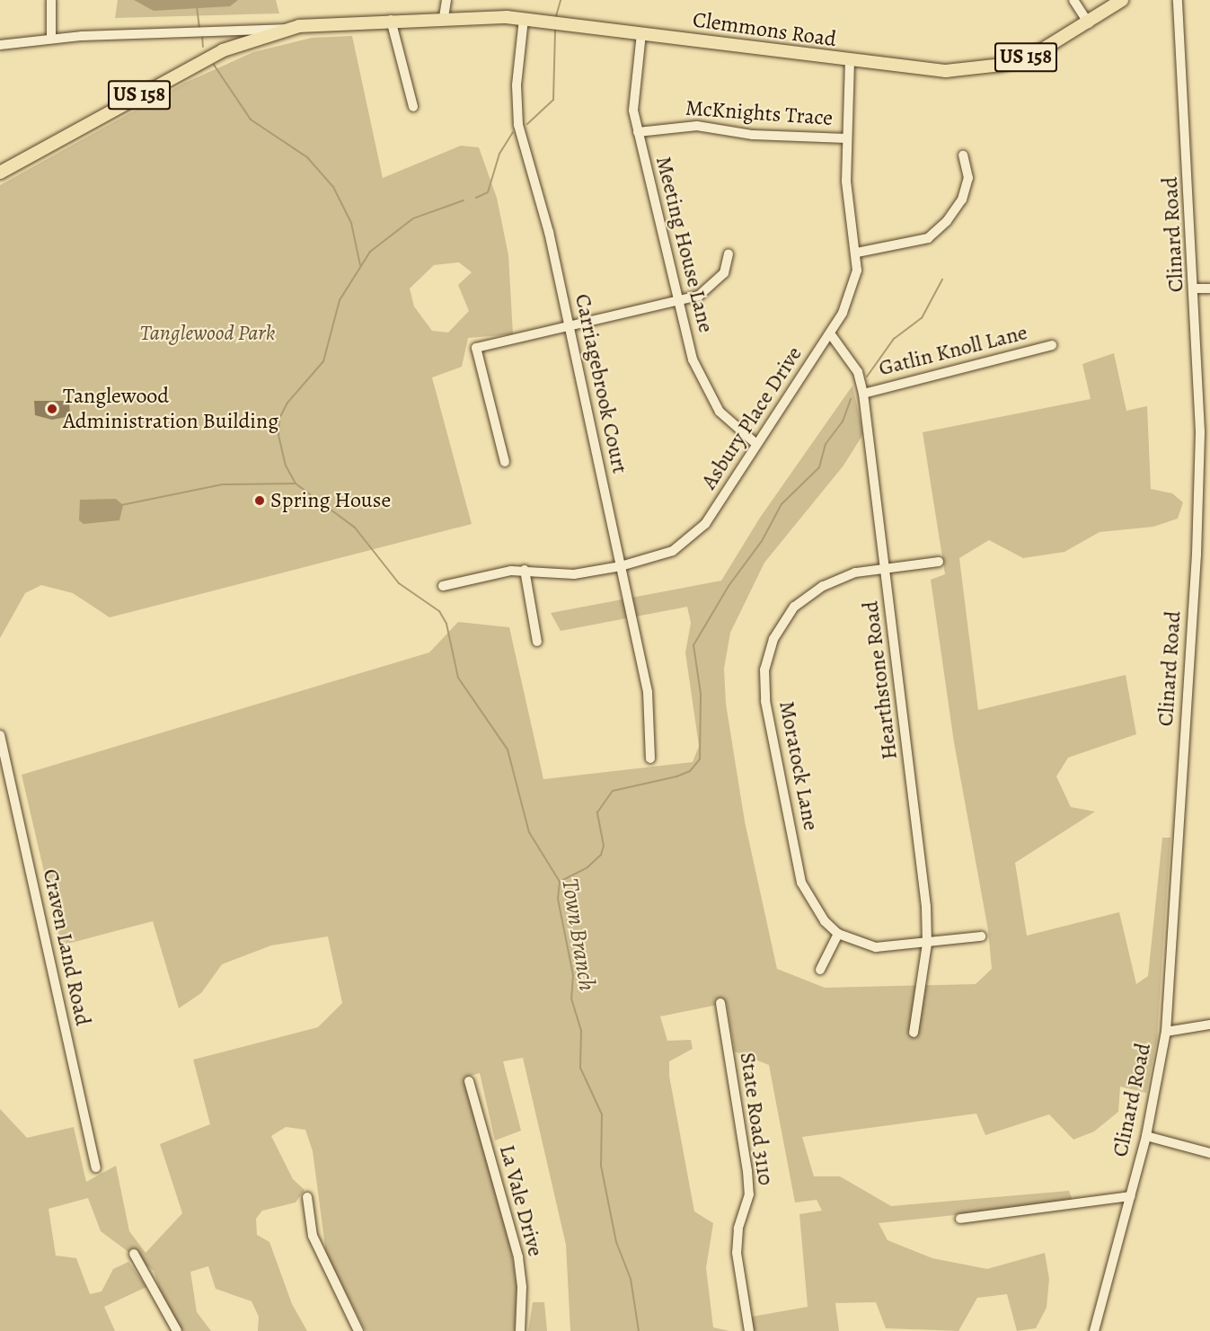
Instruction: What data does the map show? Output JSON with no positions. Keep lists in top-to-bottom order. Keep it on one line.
{"streets":{"main road":["Clemmons Road","US 158"],"street":["McKnights Trace","Clinard Road","Meeting House Lane","Gatlin Knoll Lane","Carriagebrook Court","Asbury Place Drive","Hearthstone Road","Moratock Lane","Craven Land Road","State Road 3110","La Vale Drive"]},"crossings":[["Clemmons Road","Meeting House Lane"],["Clemmons Road","Carriagebrook Court"],["Clemmons Road","Asbury Place Drive"],["McKnights Trace","Meeting House Lane"],["McKnights Trace","Asbury Place Drive"],["Meeting House Lane","Asbury Place Drive"],["Gatlin Knoll Lane","Hearthstone Road"],["Carriagebrook Court","Asbury Place Drive"],["Asbury Place Drive","Hearthstone Road"],["Hearthstone Road","Moratock Lane"]],"water":["Town Branch"],"parks":["Tanglewood Park"],"places":["Tanglewood Administration Building","Spring House"]}
